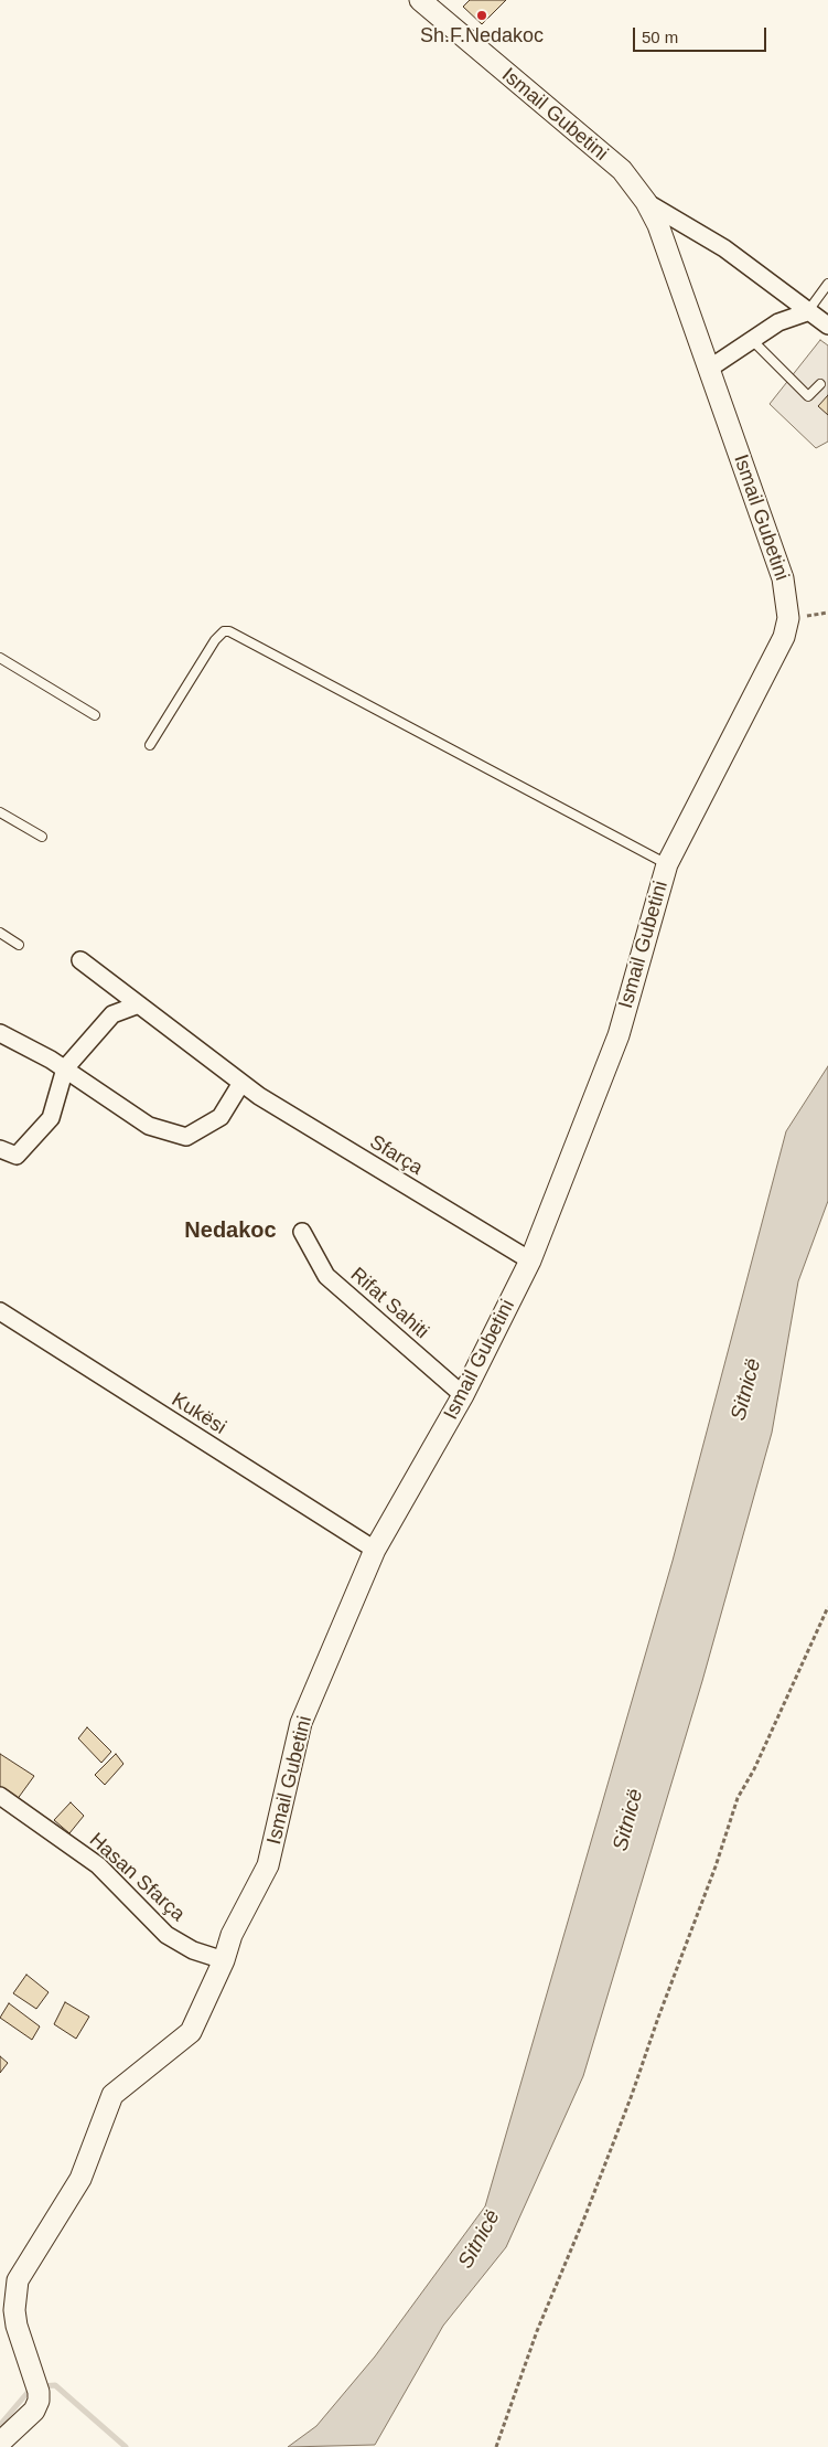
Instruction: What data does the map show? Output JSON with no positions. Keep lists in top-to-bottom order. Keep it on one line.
{"streets":{"street":["Ismail Gubetini","Sfarça","Rifat Sahiti","Kukësi","Hasan Sfarça"]},"crossings":[["Ismail Gubetini","Sfarça"],["Ismail Gubetini","Rifat Sahiti"],["Ismail Gubetini","Kukësi"],["Ismail Gubetini","Hasan Sfarça"]],"districts":["Nedakoc"],"water":["Sitnicë"],"places":["Sh.F.Nedakoc"],"scale_bar":"50 m"}
